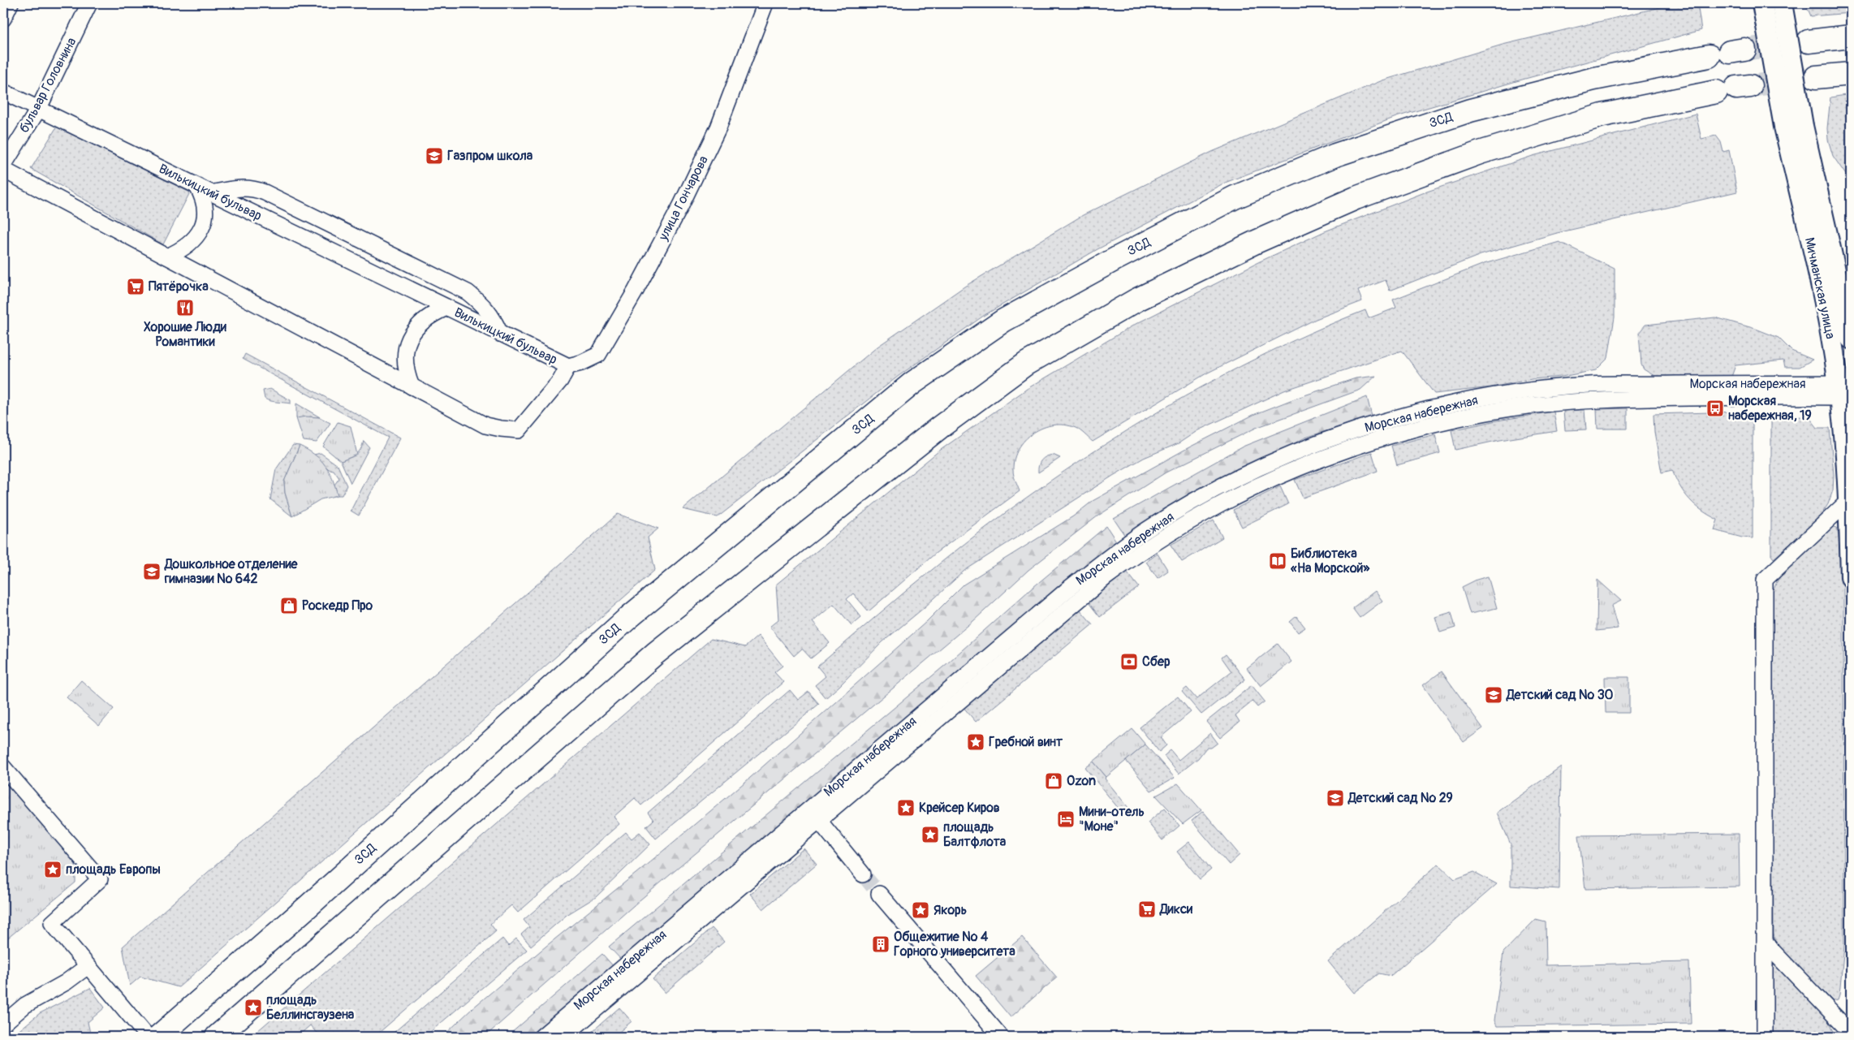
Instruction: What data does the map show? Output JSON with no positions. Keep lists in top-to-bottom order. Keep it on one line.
{"streets":{"highway":["ЗСД"],"main road":["Мичманская улица"],"street":["бульвар Головнина","Вилькицкий бульвар","улица Гончарова","Морская набережная"]},"crossings":[["бульвар Головнина","Вилькицкий бульвар"],["Вилькицкий бульвар","улица Гончарова"],["Мичманская улица","Морская набережная"]],"places":{"school or university":["Газпром школа","Дошкольное отделение гимназии № 642","Детский сад № 30","Детский сад № 29"],"supermarket":["Пятёрочка","Дикси"],"restaurant":["Хорошие Люди Романтики"],"bus stop":["Морская набережная, 19"],"library":["Библиотека «На Морской»"],"shop":["Роскедр Про","Ozon"],"bank":["Сбер"],"place":["Гребной винт","Крейсер Киров","площадь Балтфлота","площадь Европы","Якорь","площадь Беллинсгаузена"],"hotel":["Мини-отель \"Моне\""],"building":["Общежитие № 4 Горного университета"]}}
